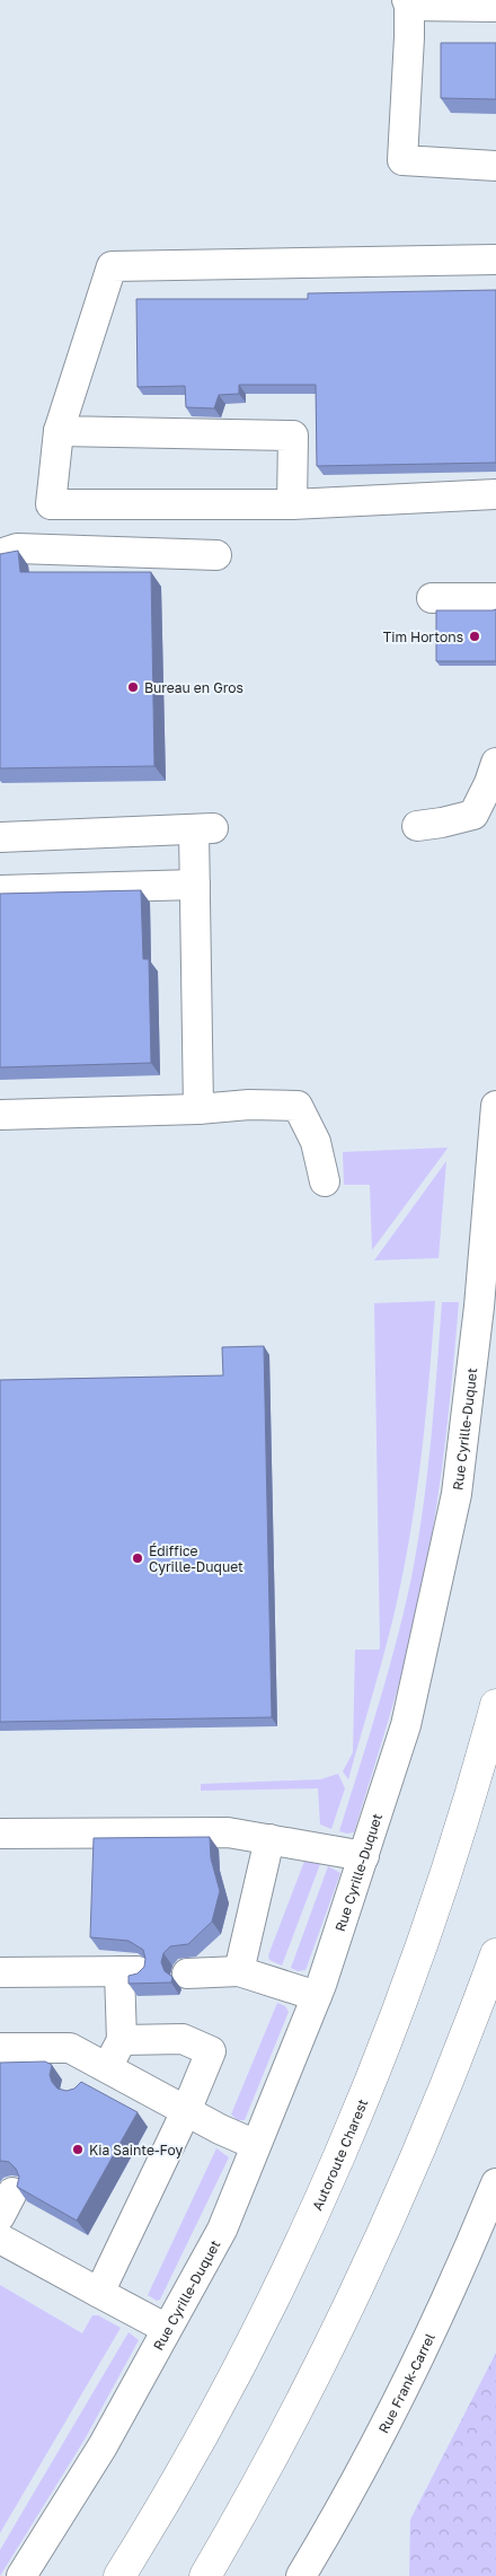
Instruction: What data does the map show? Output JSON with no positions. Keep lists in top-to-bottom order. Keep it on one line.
{"streets":{"highway":["Autoroute Charest"],"street":["Rue Cyrille-Duquet","Rue Frank-Carrel"]},"places":["Tim Hortons","Bureau en Gros","Édiffice Cyrille-Duquet","Kia Sainte-Foy"]}
